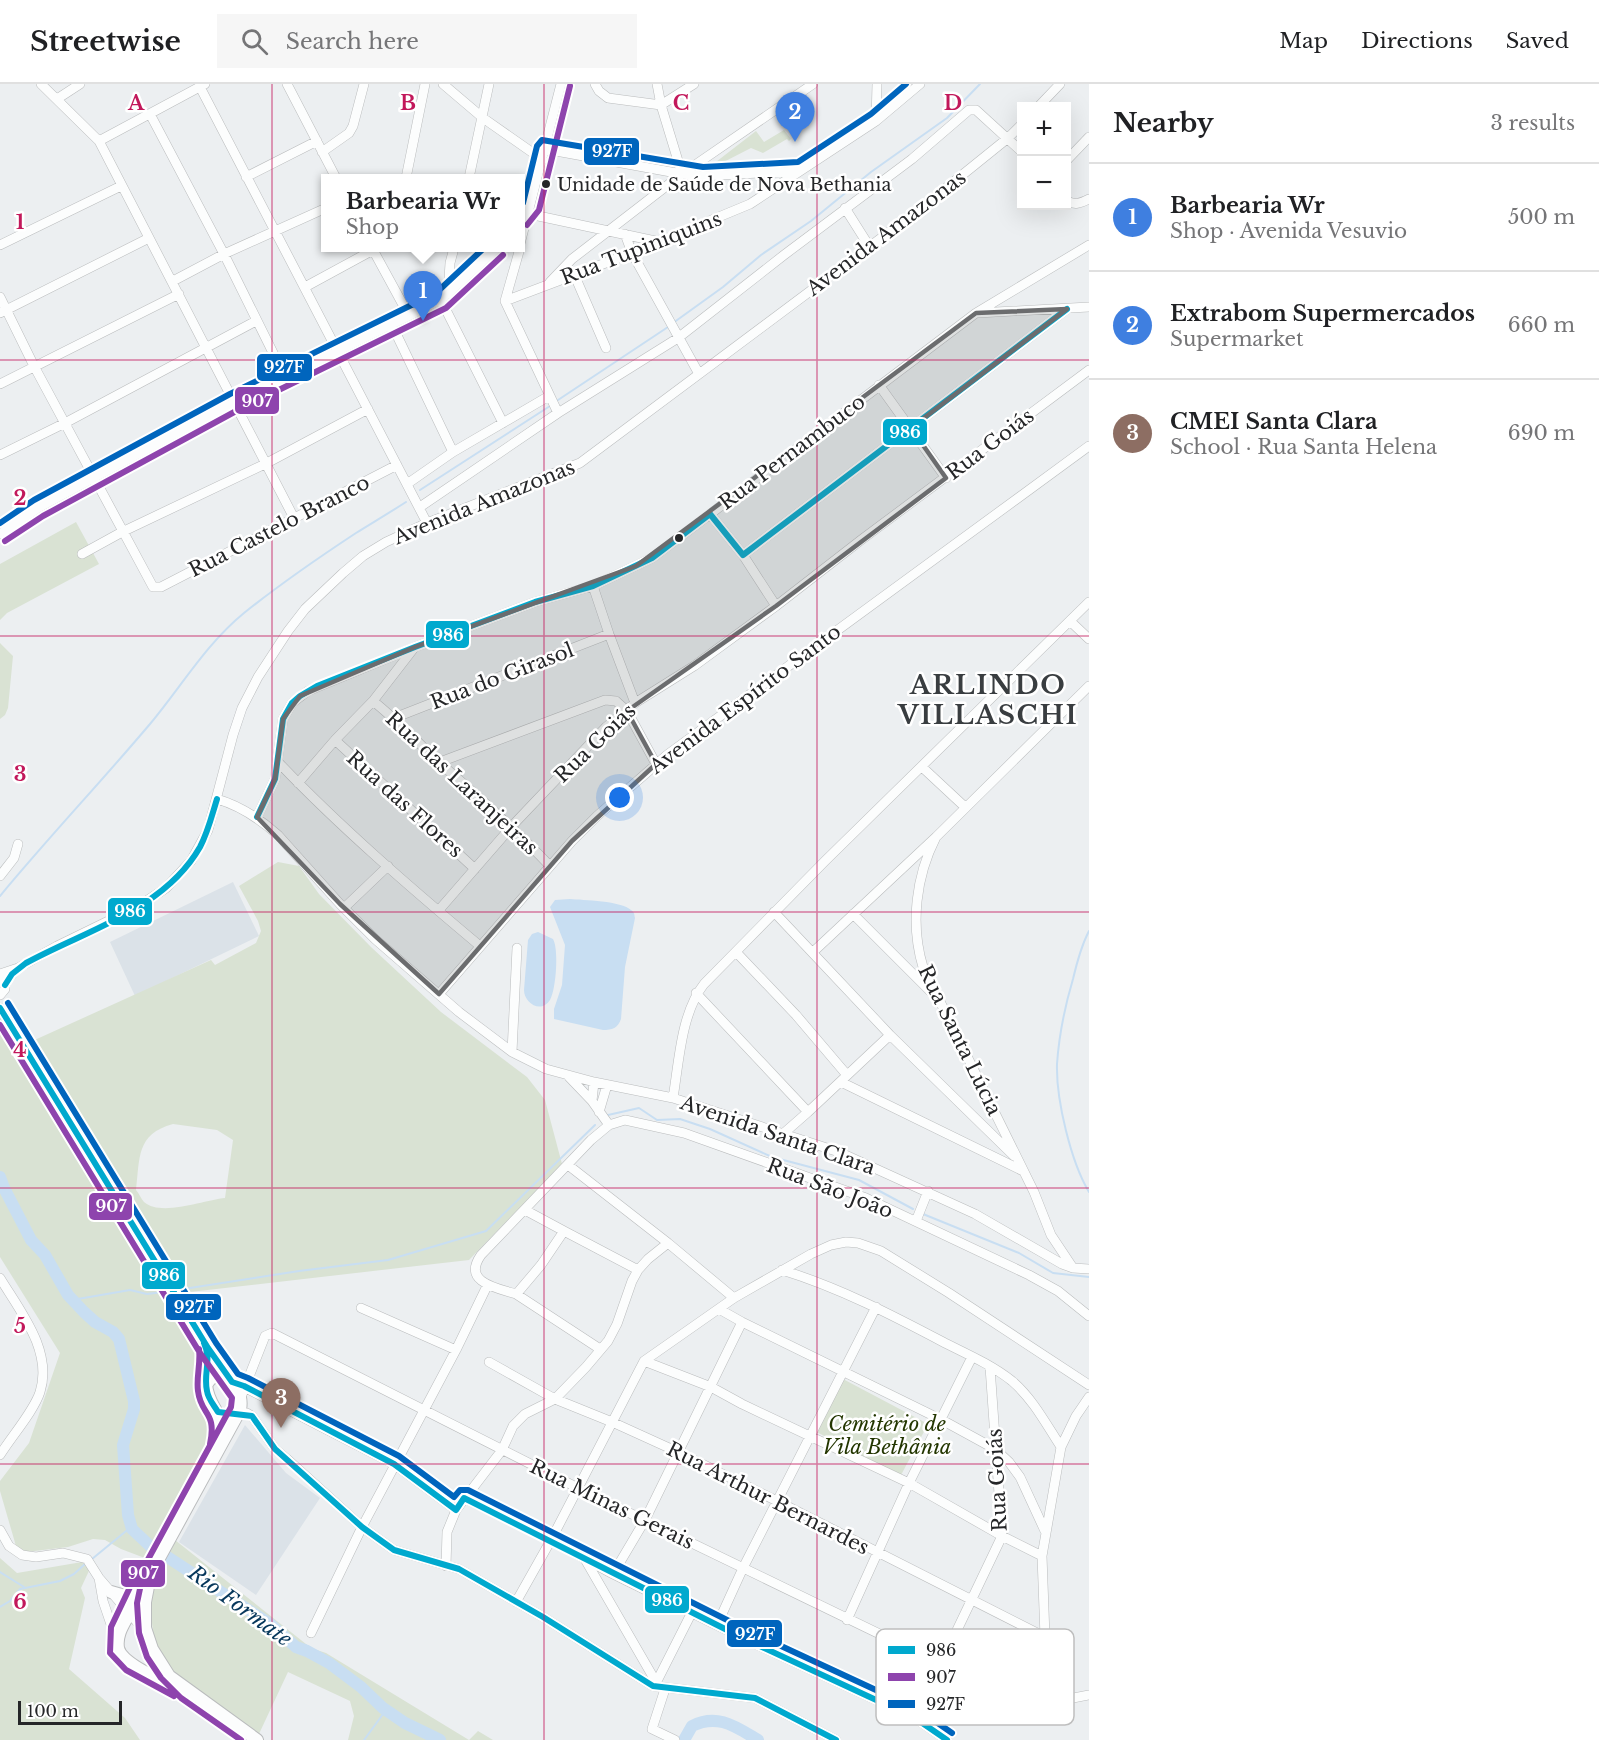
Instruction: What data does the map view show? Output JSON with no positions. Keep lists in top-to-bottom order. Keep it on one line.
{"streets":{"street":["Avenida Amazonas","Rua Tupiniquins","Rua Goiás","Rua Pernambuco","Rua Castelo Branco","Rua do Girasol","Avenida Espírito Santo","Rua das Laranjeiras","Rua das Flores","Rua Santa Lúcia","Avenida Santa Clara","Rua São João","Rua Arthur Bernardes","Rua Minas Gerais"]},"crossings":[["Avenida Amazonas","Avenida Santa Clara"],["Rua Goiás","Rua das Laranjeiras"],["Rua Goiás","Rua das Flores"],["Rua Goiás","Rua Arthur Bernardes"],["Rua Pernambuco","Avenida Santa Clara"],["Rua do Girasol","Rua das Laranjeiras"],["Avenida Espírito Santo","Rua das Laranjeiras"],["Avenida Espírito Santo","Avenida Santa Clara"],["Rua Santa Lúcia","Avenida Santa Clara"]],"districts":["ARLINDO VILLASCHI"],"water":["Rio Formate"],"parks":["Cemitério de Vila Bethânia"],"places":["Unidade de Saúde de Nova Bethania"],"lines":["transit line 927F","transit line 907","transit line 986"],"legend":["986","907","927F"],"scale_bar":"100 m","page":{"header":"Streetwise","search":"Search here","nav":["Map","Directions","Saved"],"heading":["Nearby","3 results"],"pins":["2","1","3"],"map_buttons":["+","−"],"list":[{"mark":"1","name":"Barbearia Wr","note":"Shop · Avenida Vesuvio","value":"500 m"},{"mark":"2","name":"Extrabom Supermercados","note":"Supermarket","value":"660 m"},{"mark":"3","name":"CMEI Santa Clara","note":"School · Rua Santa Helena","value":"690 m"}],"popup":["Barbearia Wr","Shop"],"scale":"100 m"},"grid":{"columns":["A","B","C","D"],"rows":["1","2","3","4","5","6"]}}
